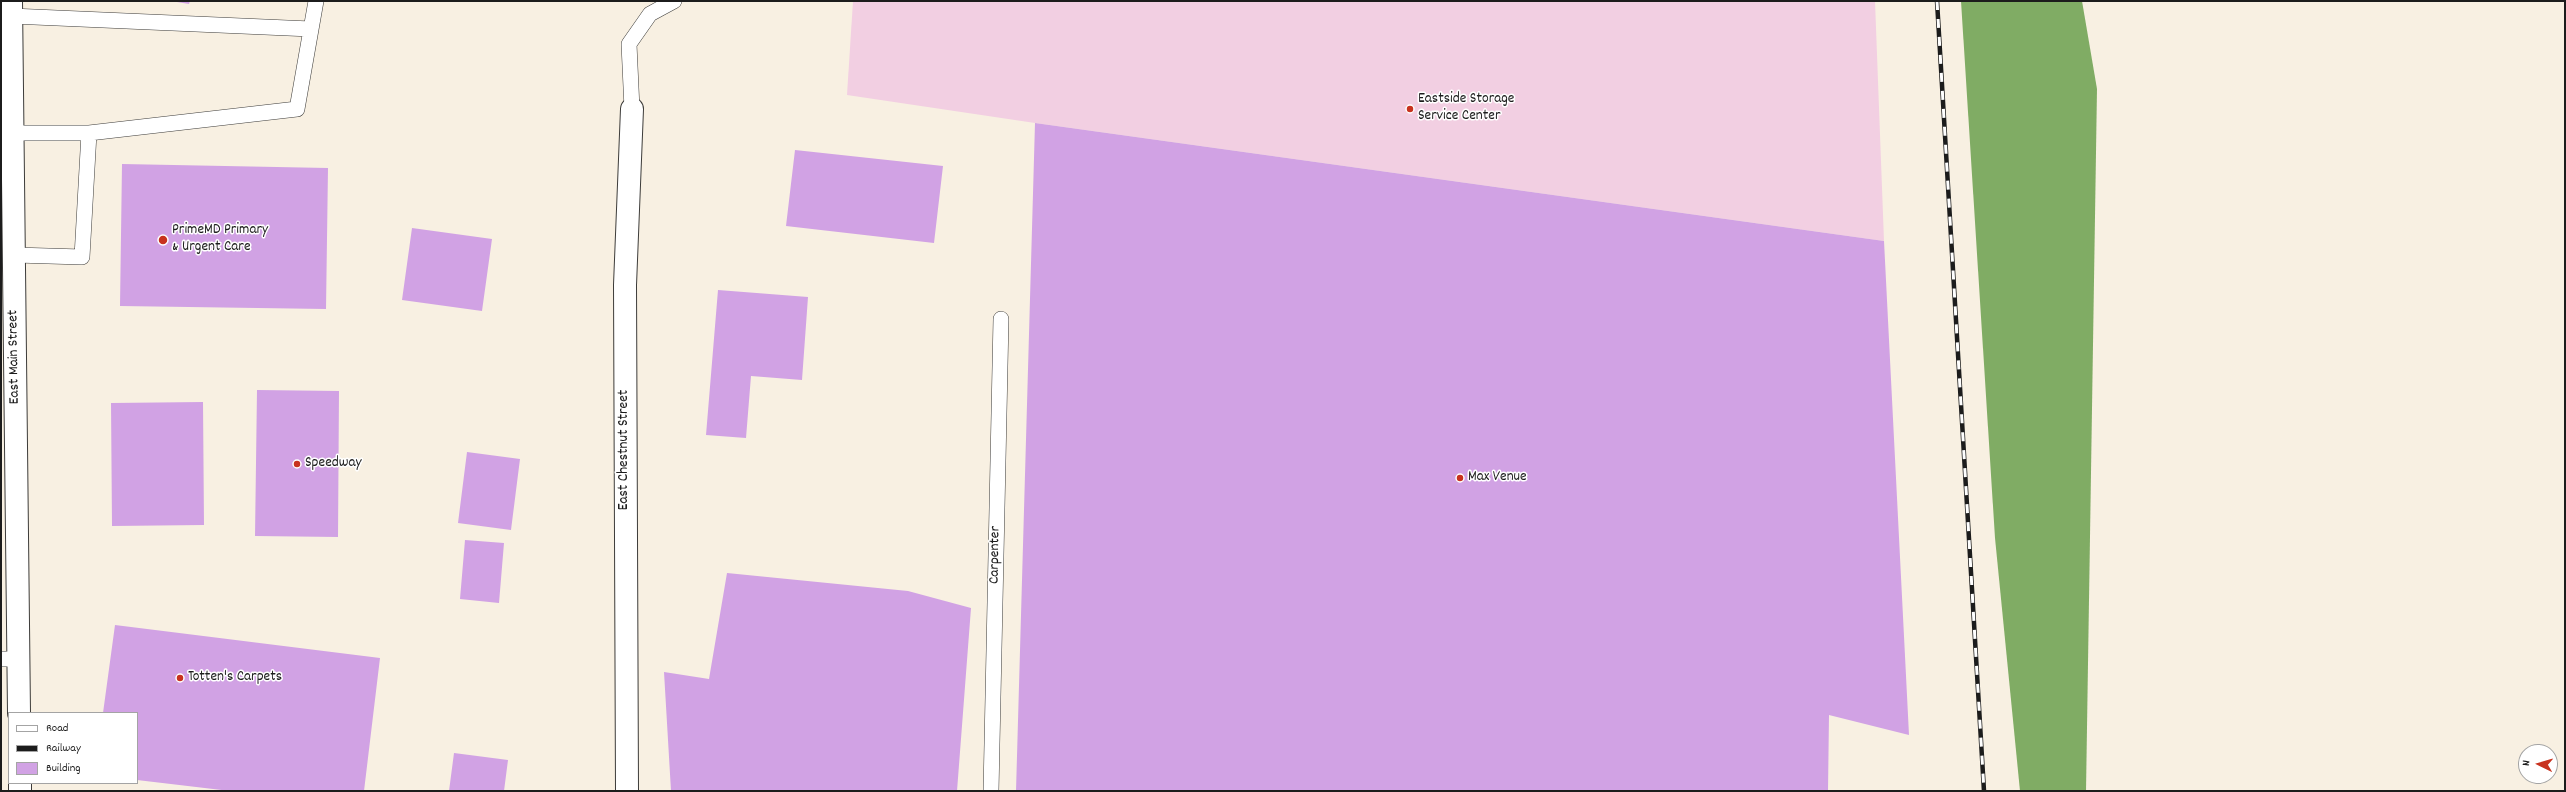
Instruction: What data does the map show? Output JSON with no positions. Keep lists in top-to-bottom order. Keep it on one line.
{"streets":{"main road":["East Main Street","East Chestnut Street"],"lane":["Carpenter"]},"places":["Eastside Storage Service Center","PrimeMD Primary & Urgent Care","Speedway","Max Venue","Totten's Carpets"],"legend":["Road","Railway","Building"],"north":"left"}
